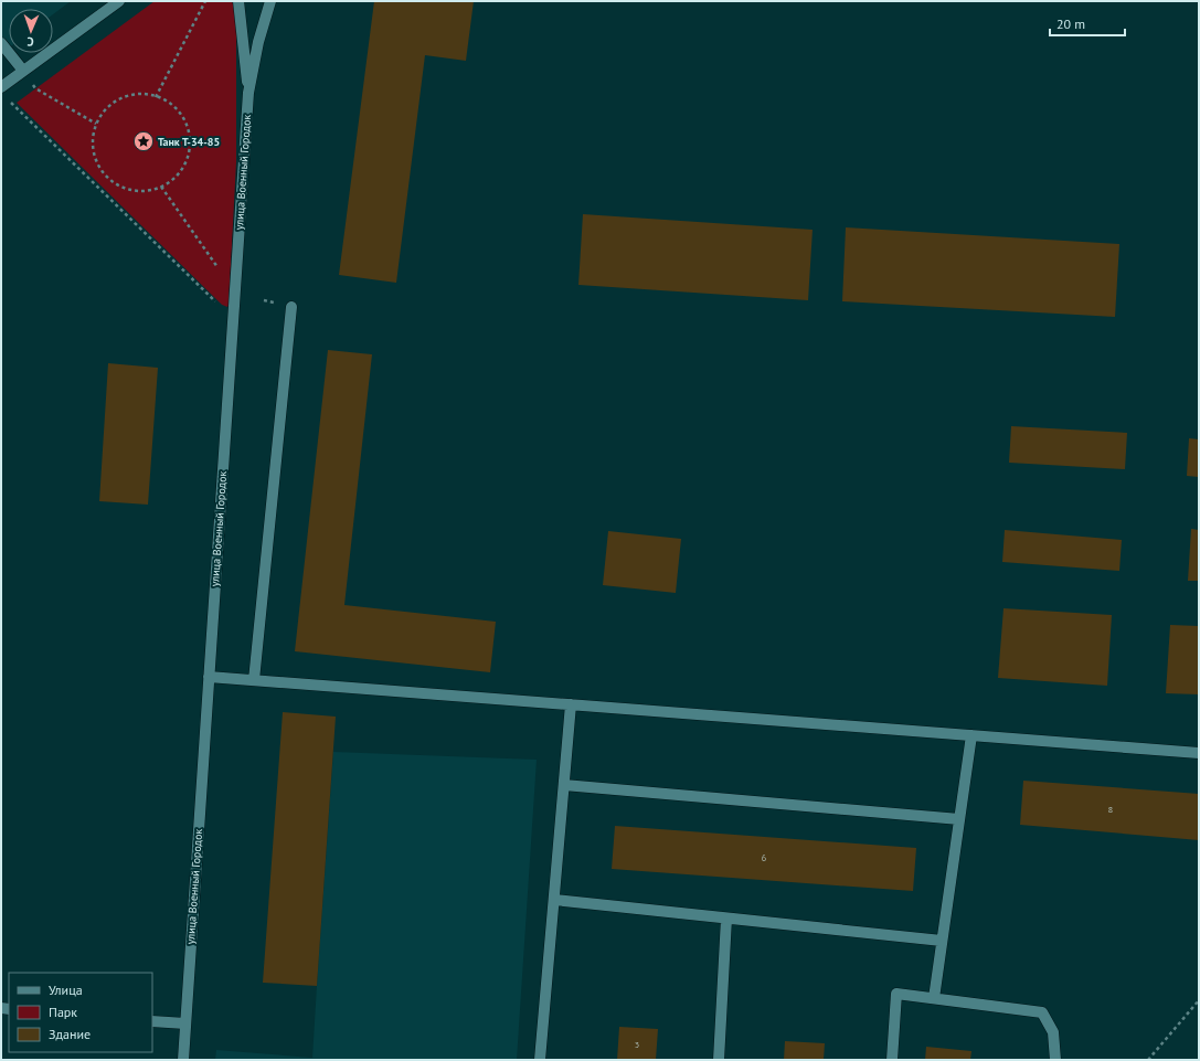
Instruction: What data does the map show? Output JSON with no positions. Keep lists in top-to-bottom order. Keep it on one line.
{"streets":{"street":["улица Военный Городок"]},"places":{"place":["Танк Т-34-85"]},"house_numbers":["8","6","3"],"legend":["Улица","Парк","Здание"],"scale_bar":"20 m","north":"bottom"}
